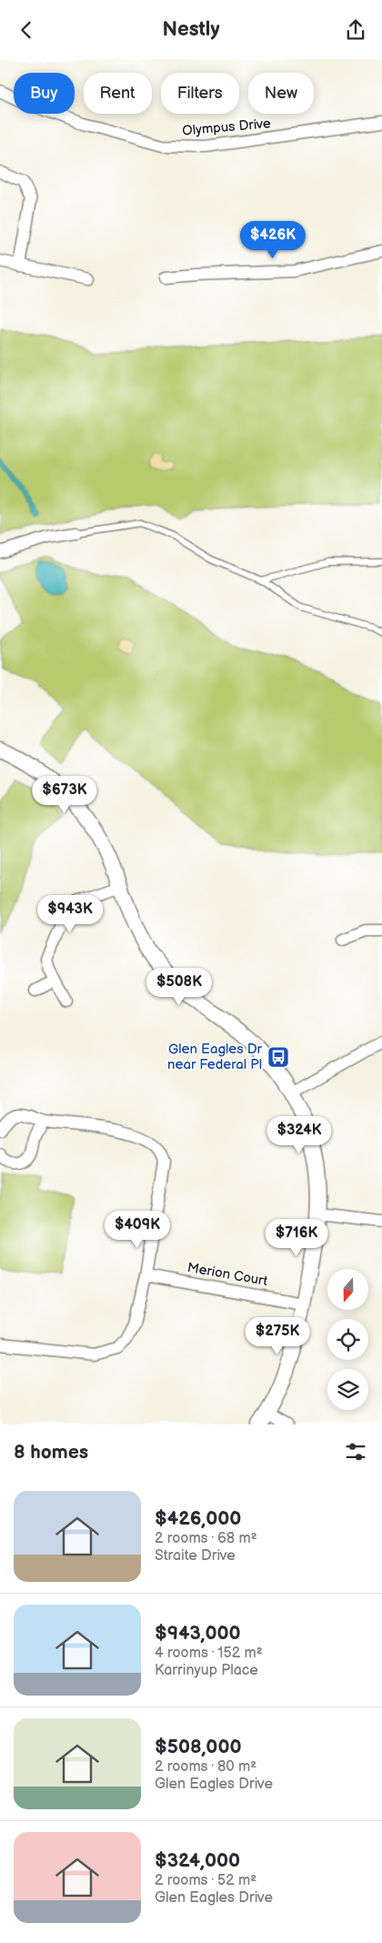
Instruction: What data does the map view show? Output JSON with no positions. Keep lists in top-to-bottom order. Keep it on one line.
{"streets":{"street":["Olympus Drive","Merion Court"]},"places":{"bus stop":["Glen Eagles Dr near Federal Pl"]},"north":"bottom","page":{"header":"Nestly","chip":["Buy","Rent","Filters","New"],"price":["$426K","$673K","$943K","$508K","$324K","$409K","$716K","$275K"],"heading":"8 homes","list":[{"name":"$426,000","note":"2 rooms · 68 m² · Straite Drive"},{"name":"$943,000","note":"4 rooms · 152 m² · Karrinyup Place"},{"name":"$508,000","note":"2 rooms · 80 m² · Glen Eagles Drive"},{"name":"$324,000","note":"2 rooms · 52 m² · Glen Eagles Drive"}]}}
